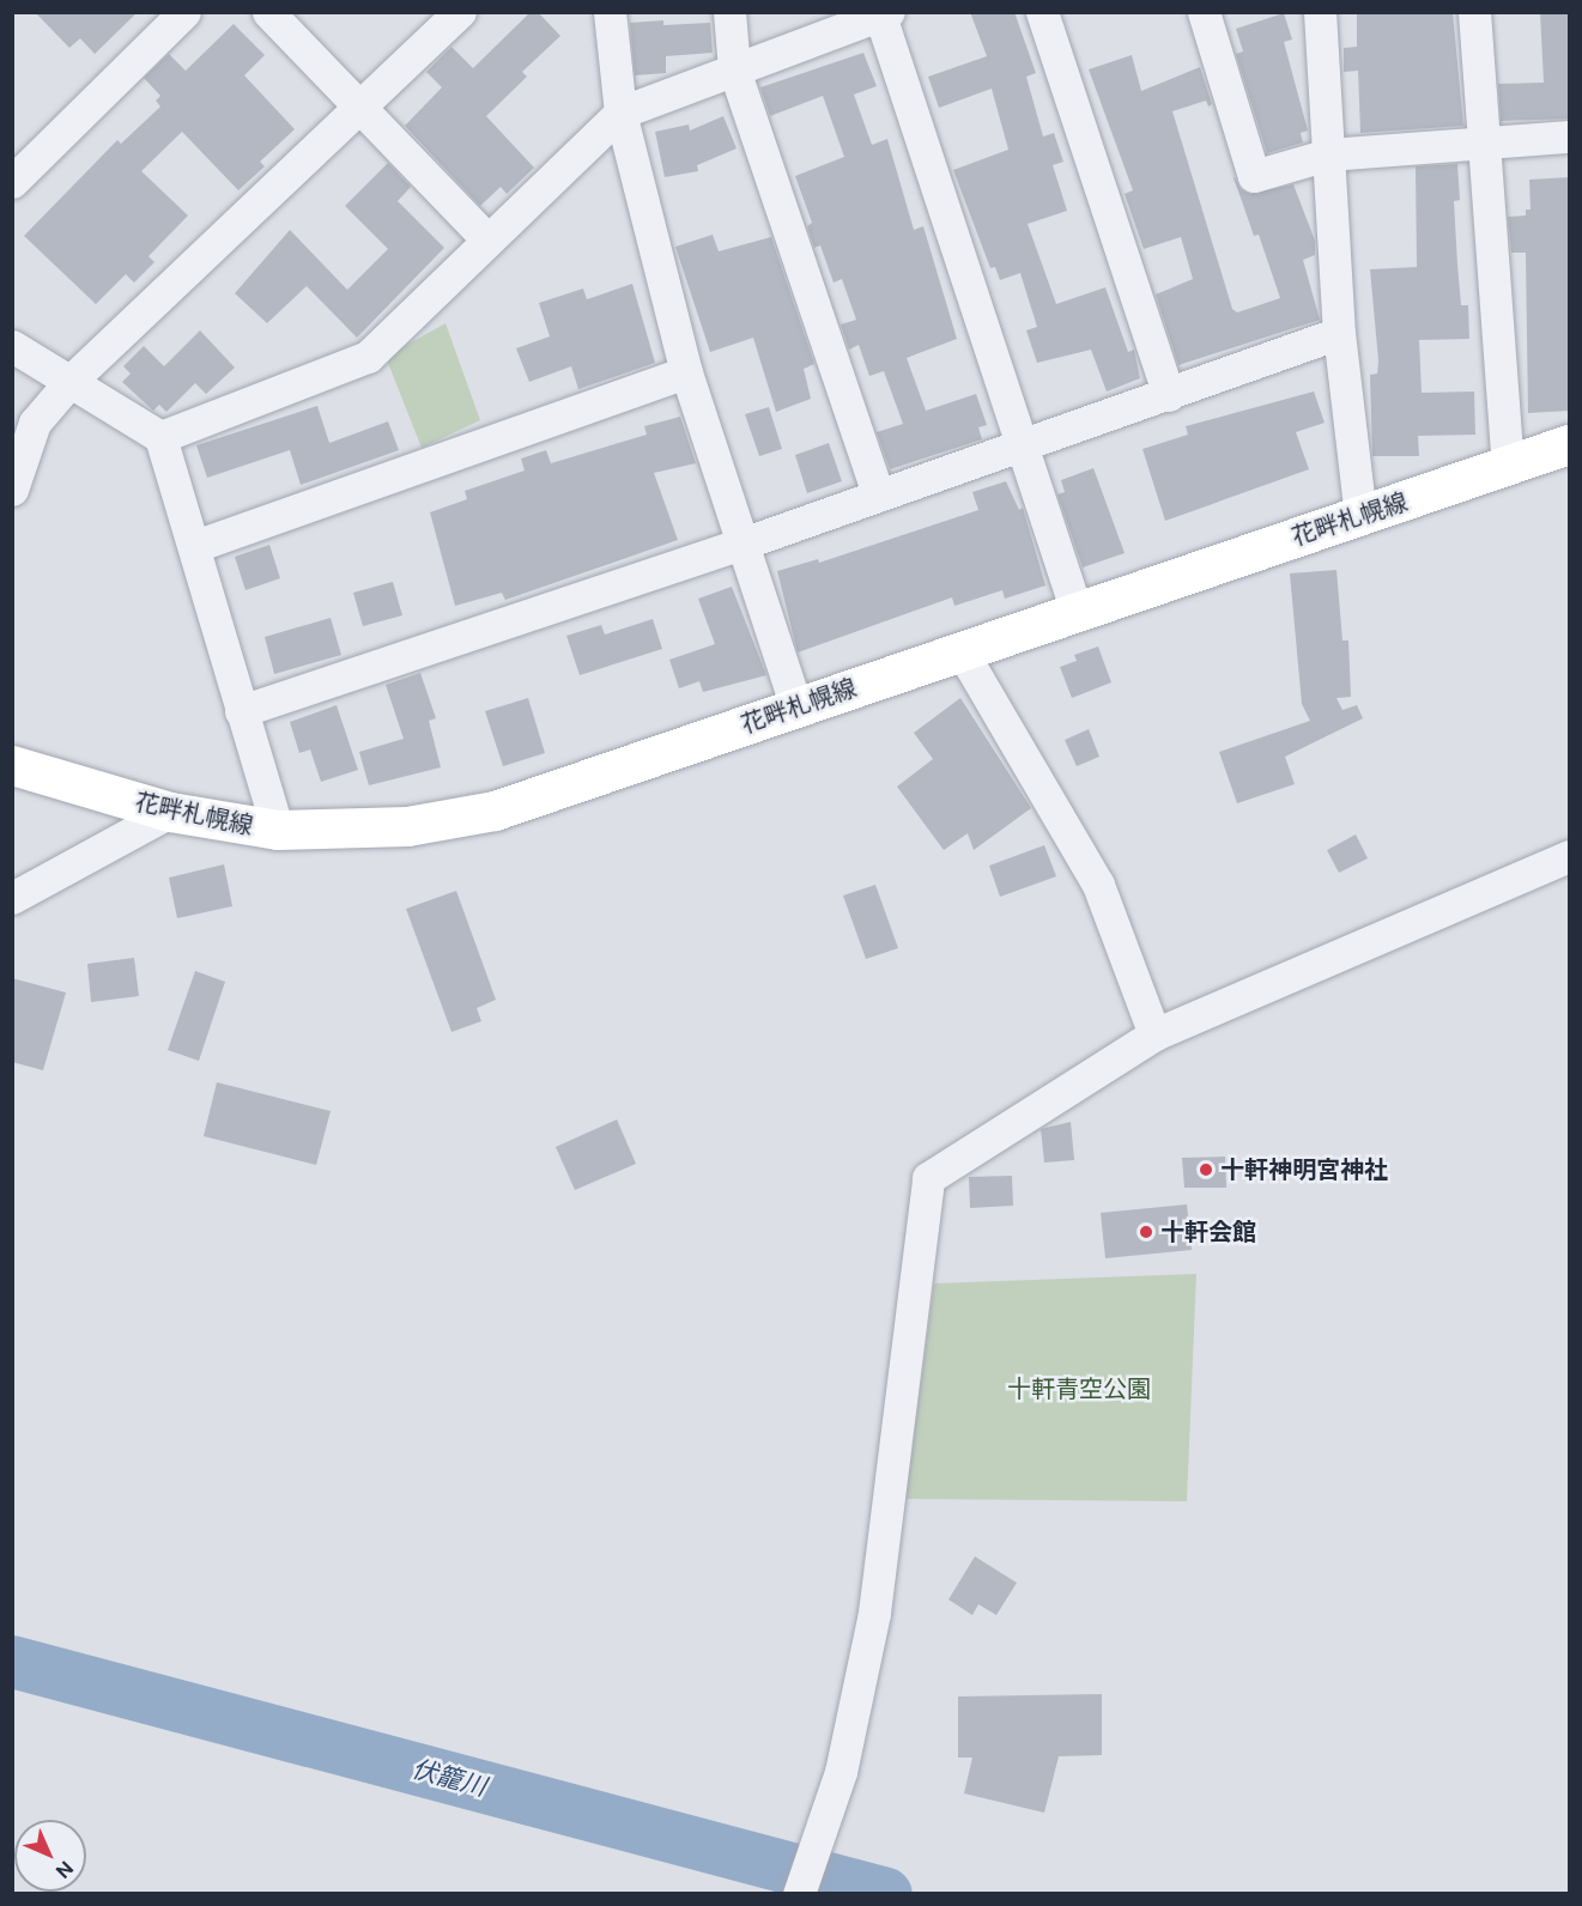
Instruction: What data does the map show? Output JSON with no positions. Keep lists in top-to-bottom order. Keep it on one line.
{"streets":{"main road":["花畔札幌線"]},"water":["伏籠川"],"parks":["十軒青空公園"],"places":["十軒神明宮神社","十軒会館"],"north":"bottom right"}
